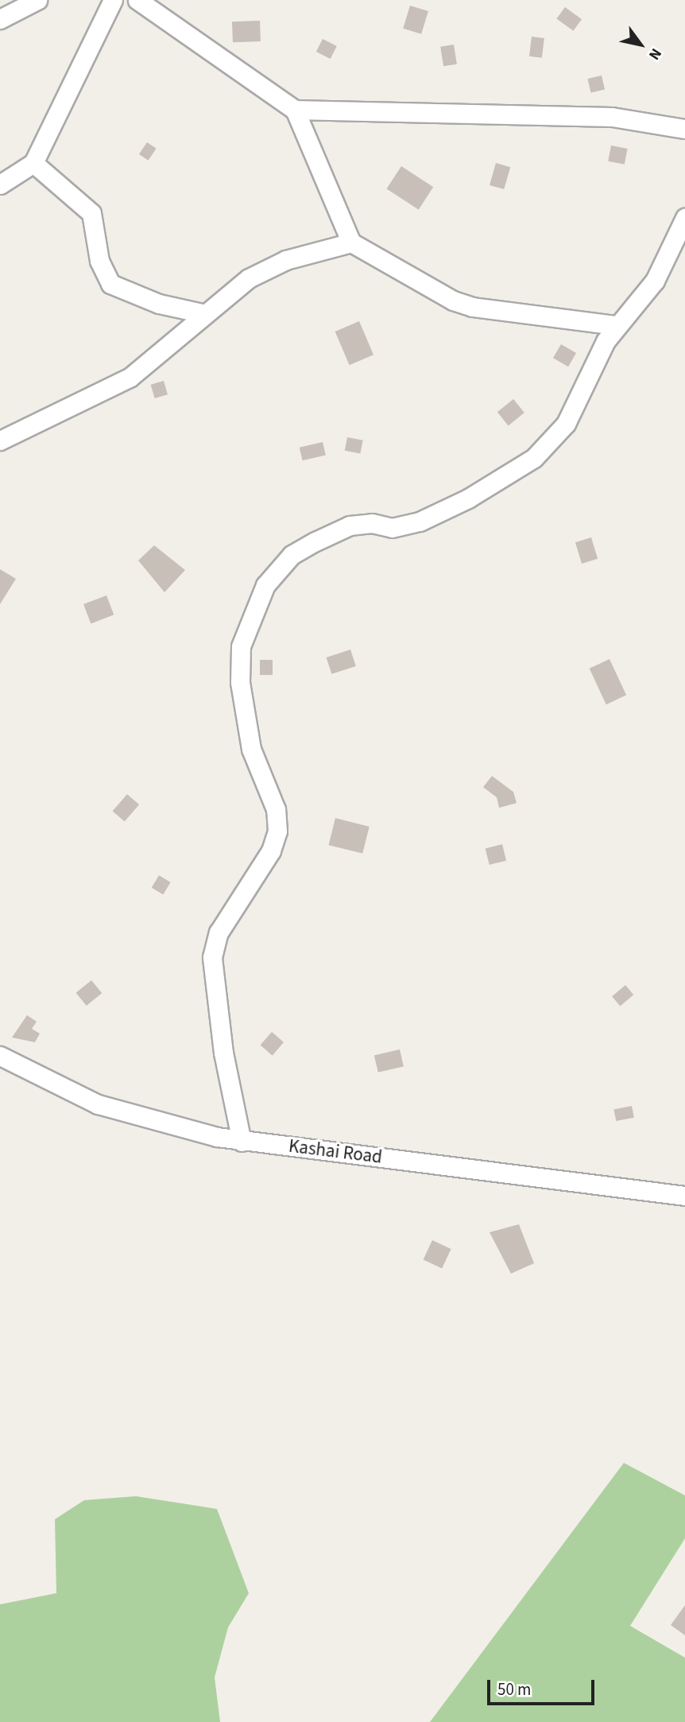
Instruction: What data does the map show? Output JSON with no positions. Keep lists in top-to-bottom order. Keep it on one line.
{"streets":{"street":["Kashai Road"]},"scale_bar":"50 m","north":"bottom right"}
